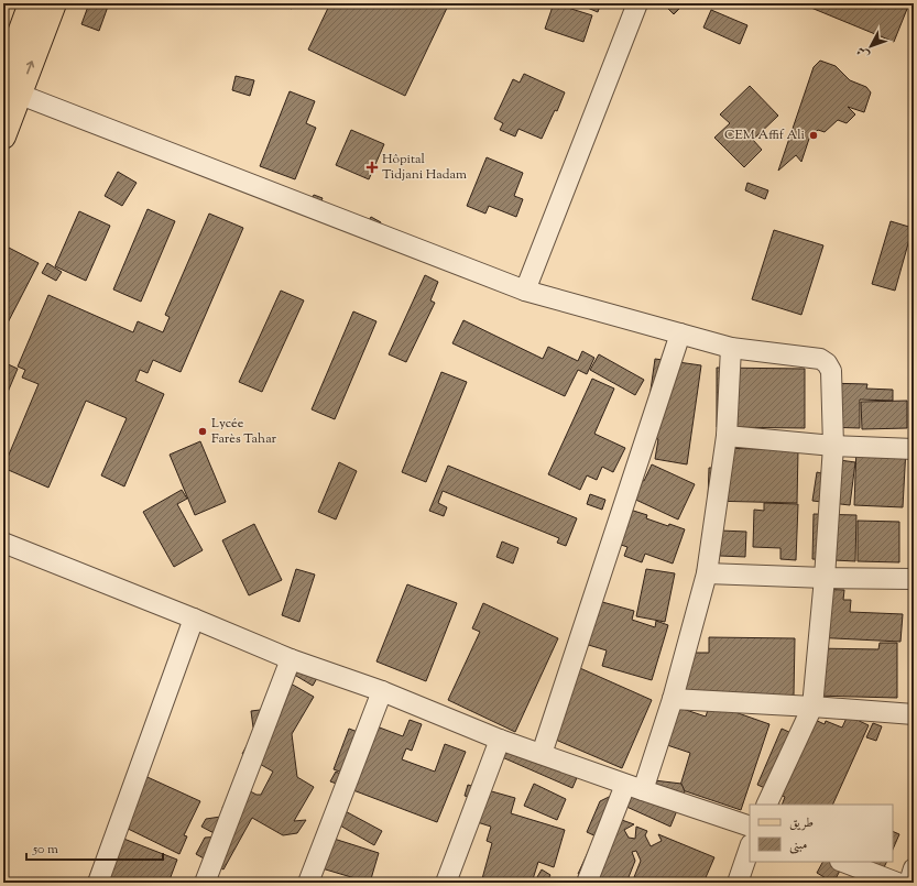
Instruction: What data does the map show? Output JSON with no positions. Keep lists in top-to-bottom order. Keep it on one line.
{"places":{"other":["CEM Affif Ali","Lycée Farès Tahar"],"health":["Hôpital Tidjani Hadam"]},"legend":["طريق","مبنى"],"scale_bar":"50 m","north":"bottom left"}
